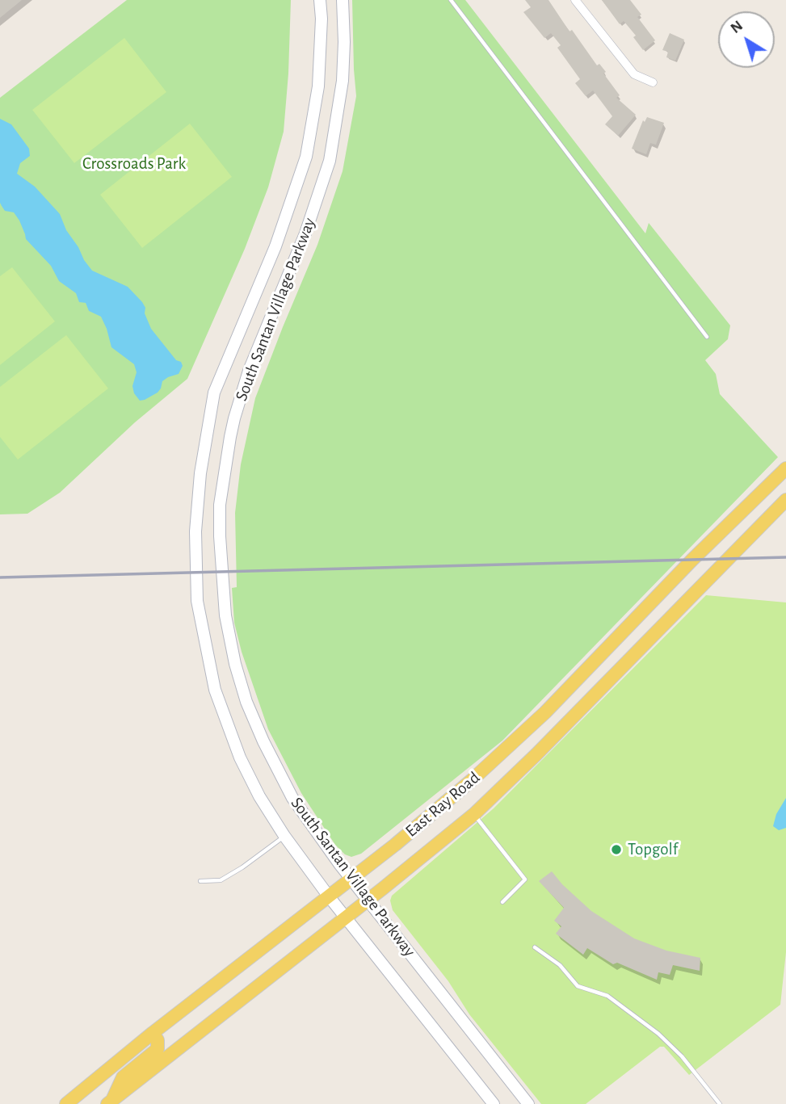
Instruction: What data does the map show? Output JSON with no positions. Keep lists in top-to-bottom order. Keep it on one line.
{"streets":{"main road":["South Santan Village Parkway","East Ray Road"]},"crossings":[["South Santan Village Parkway","East Ray Road"]],"parks":["Crossroads Park"],"places":["Topgolf"],"north":"top left"}
